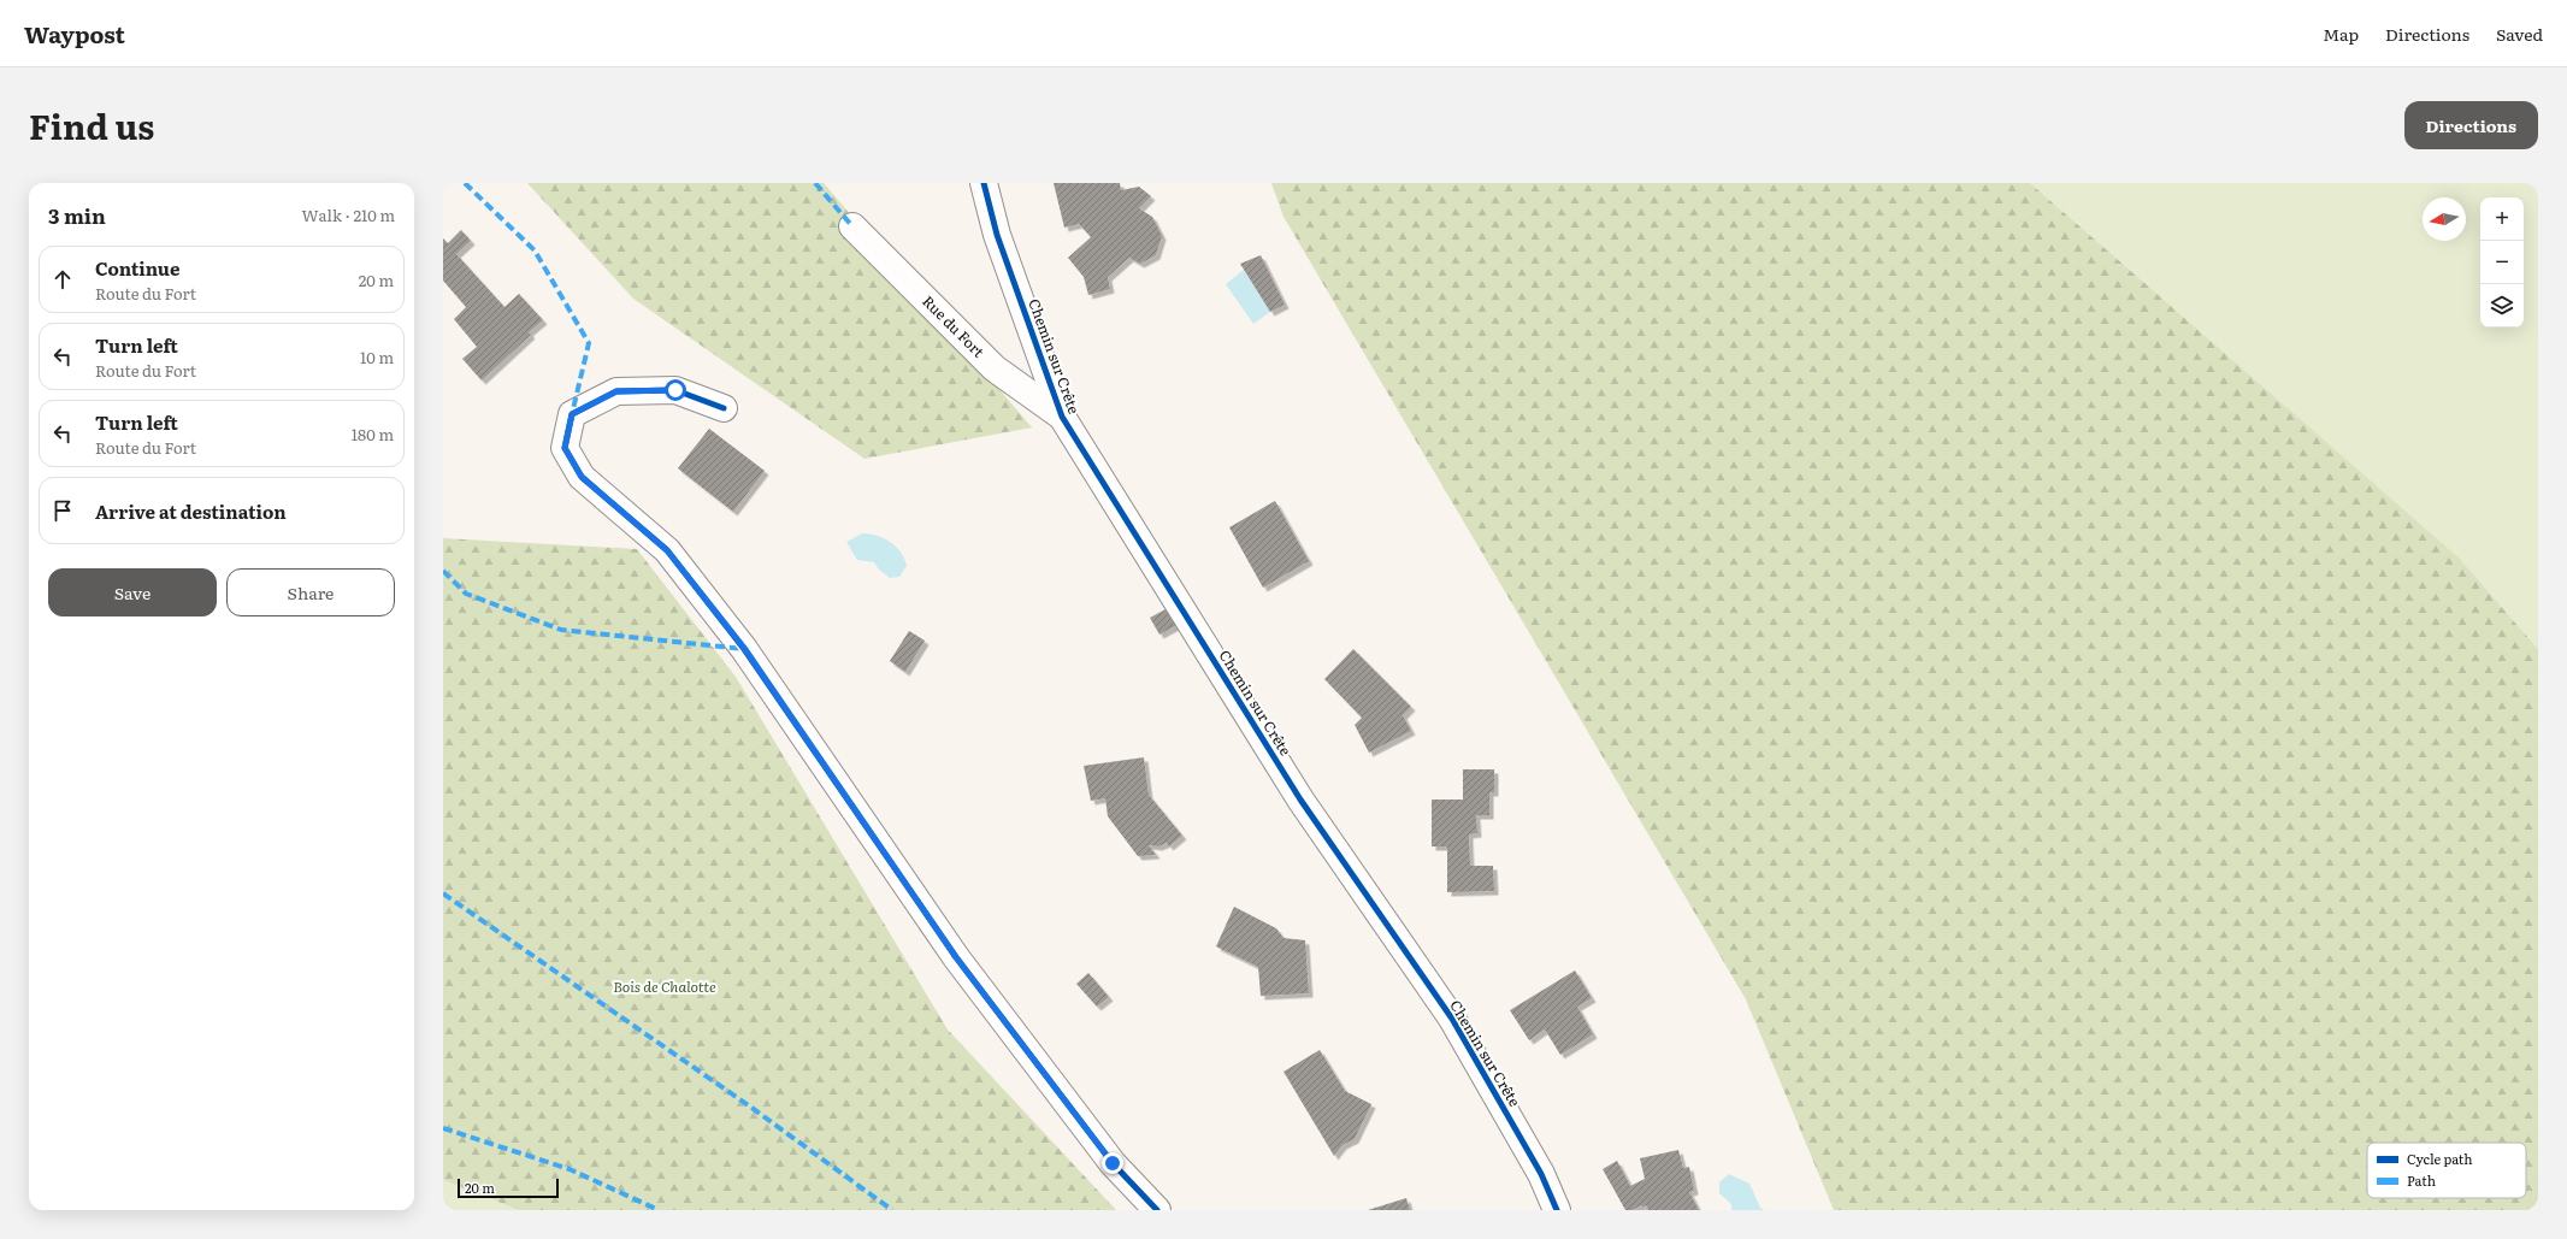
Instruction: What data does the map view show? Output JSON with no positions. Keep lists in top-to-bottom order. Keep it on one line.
{"streets":{"street":["Rue du Fort","Chemin sur Crête"]},"crossings":[["Rue du Fort","Chemin sur Crête"]],"parks":["Bois de Chalotte"],"legend":["Cycle path","Path"],"scale_bar":"20 m","north":"left","page":{"header":"Waypost","nav":["Map","Directions","Saved"],"title":"Find us","buttons":["Directions",["Save","Share"]],"heading":["3 min","Walk · 210 m"],"map_buttons":["+","−"],"list":[["Continue","Route du Fort","20 m"],["Turn left","Route du Fort","10 m"],["Turn left","Route du Fort","180 m"],"Arrive at destination"],"scale":"20 m"}}
